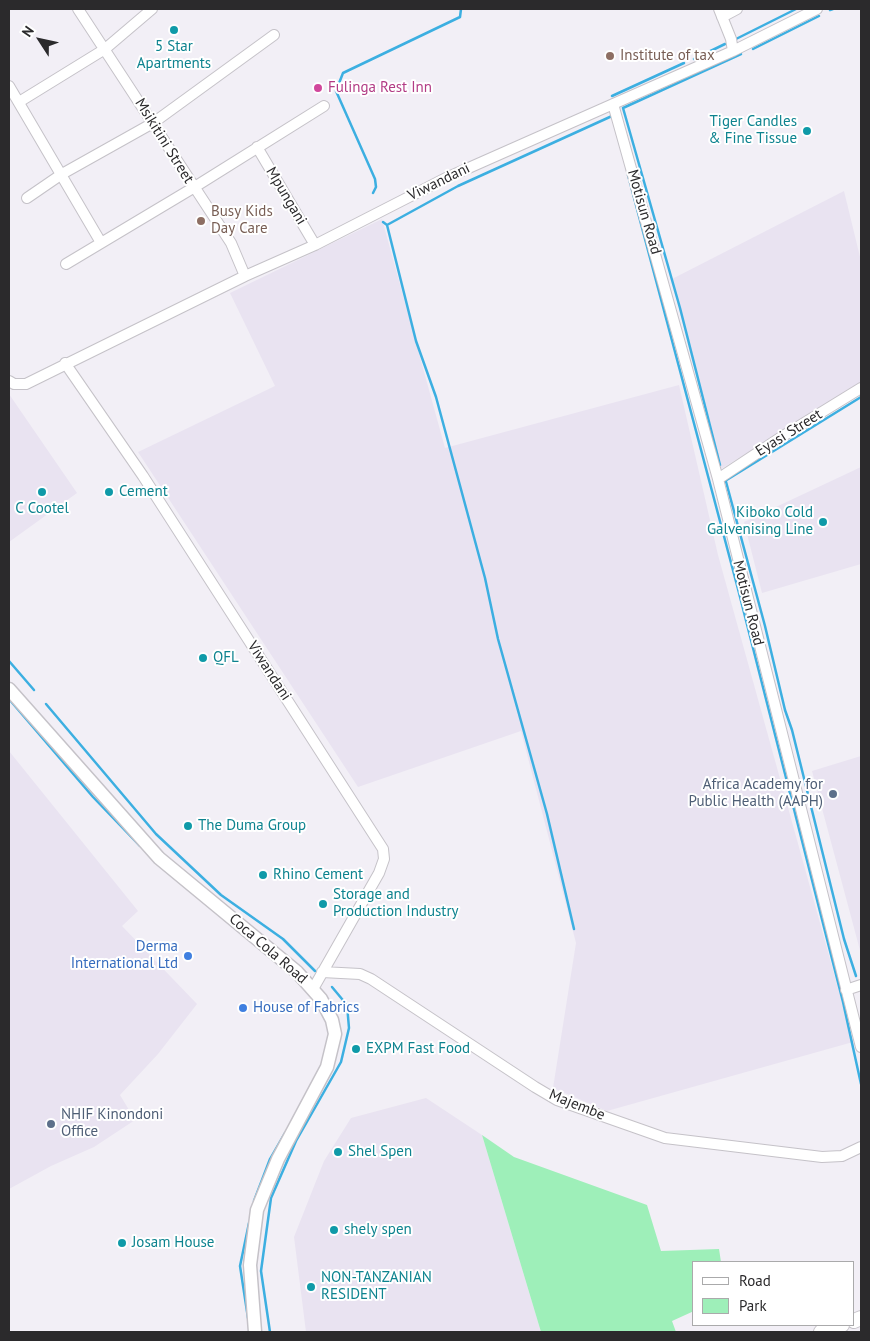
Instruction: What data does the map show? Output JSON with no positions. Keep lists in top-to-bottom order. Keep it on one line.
{"streets":{"main road":["Coca Cola Road"],"street":["Msikitini Street","Viwandani","Mpungani","Motisun Road","Eyasi Street","Majembe"]},"crossings":[["Msikitini Street","Viwandani"],["Viwandani","Mpungani"],["Viwandani","Motisun Road"],["Viwandani","Coca Cola Road"],["Viwandani","Majembe"],["Motisun Road","Eyasi Street"]],"places":["5 Star Apartments","Institute of tax","Fulinga Rest Inn","Tiger Candles & Fine Tissue","Busy Kids Day Care","C Cootel","Cement","Kiboko Cold Galvenising Line","QFL","Africa Academy for Public Health (AAPH)","The Duma Group","Rhino Cement","Storage and Production Industry","Derma International Ltd","House of Fabrics","EXPM Fast Food","NHIF Kinondoni Office","Shel Spen","shely spen","Josam House","NON-TANZANIAN RESIDENT"],"legend":["Road","Park"],"north":"top left"}
